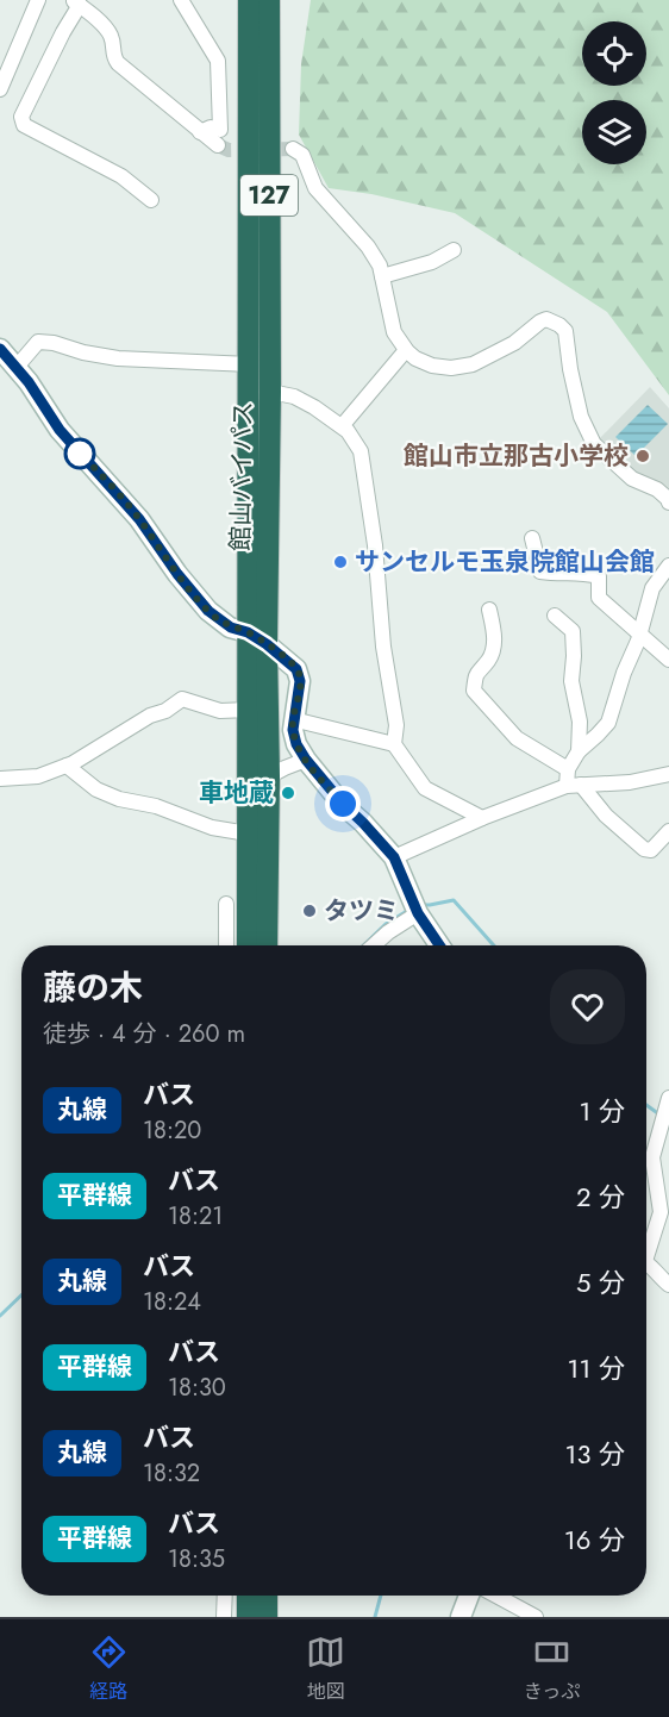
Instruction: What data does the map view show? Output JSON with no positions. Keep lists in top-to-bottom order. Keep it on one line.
{"streets":{"highway":["127","館山バイパス"]},"places":["館山市立那古小学校","サンセルモ玉泉院館山会館","車地蔵","タツミ"],"lines":["bus line 丸線"],"page":{"heading":["藤の木","徒歩 · 4 分 · 260 m"],"list":[{"mark":"丸線","name":"バス","note":"18:20","value":"1 分"},{"mark":"平群線","name":"バス","note":"18:21","value":"2 分"},{"mark":"丸線","name":"バス","note":"18:24","value":"5 分"},{"mark":"平群線","name":"バス","note":"18:30","value":"11 分"},{"mark":"丸線","name":"バス","note":"18:32","value":"13 分"},{"mark":"平群線","name":"バス","note":"18:35","value":"16 分"}],"tabs":["経路","地図","きっぷ"]}}
